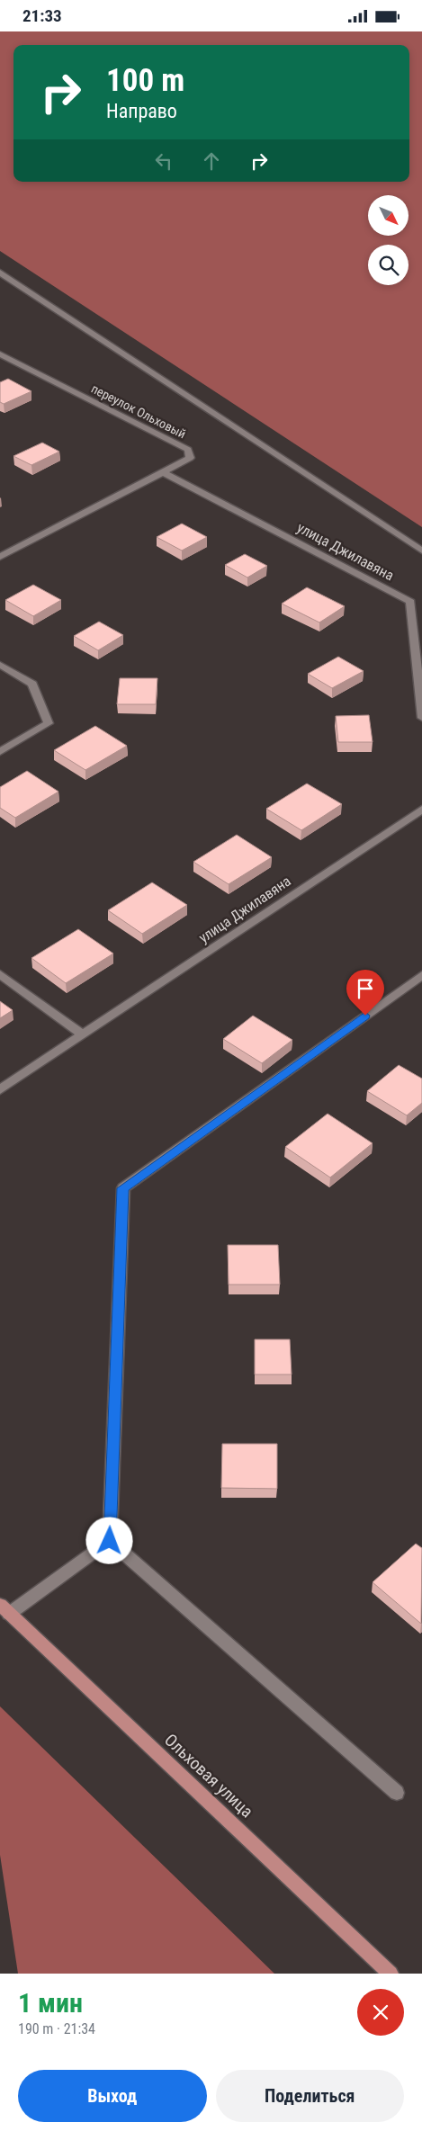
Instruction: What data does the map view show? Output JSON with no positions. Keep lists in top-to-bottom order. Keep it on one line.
{"streets":{"main road":["Ольховая улица"],"street":["переулок Ольховый","улица Джилавяна"]},"crossings":[["переулок Ольховый","улица Джилавяна"]],"north":"bottom right","page":{"status":"21:33","turn":["100 m","Направо"],"heading":["1 мин","190 m · 21:34"],"buttons":["Выход","Поделиться"]}}
